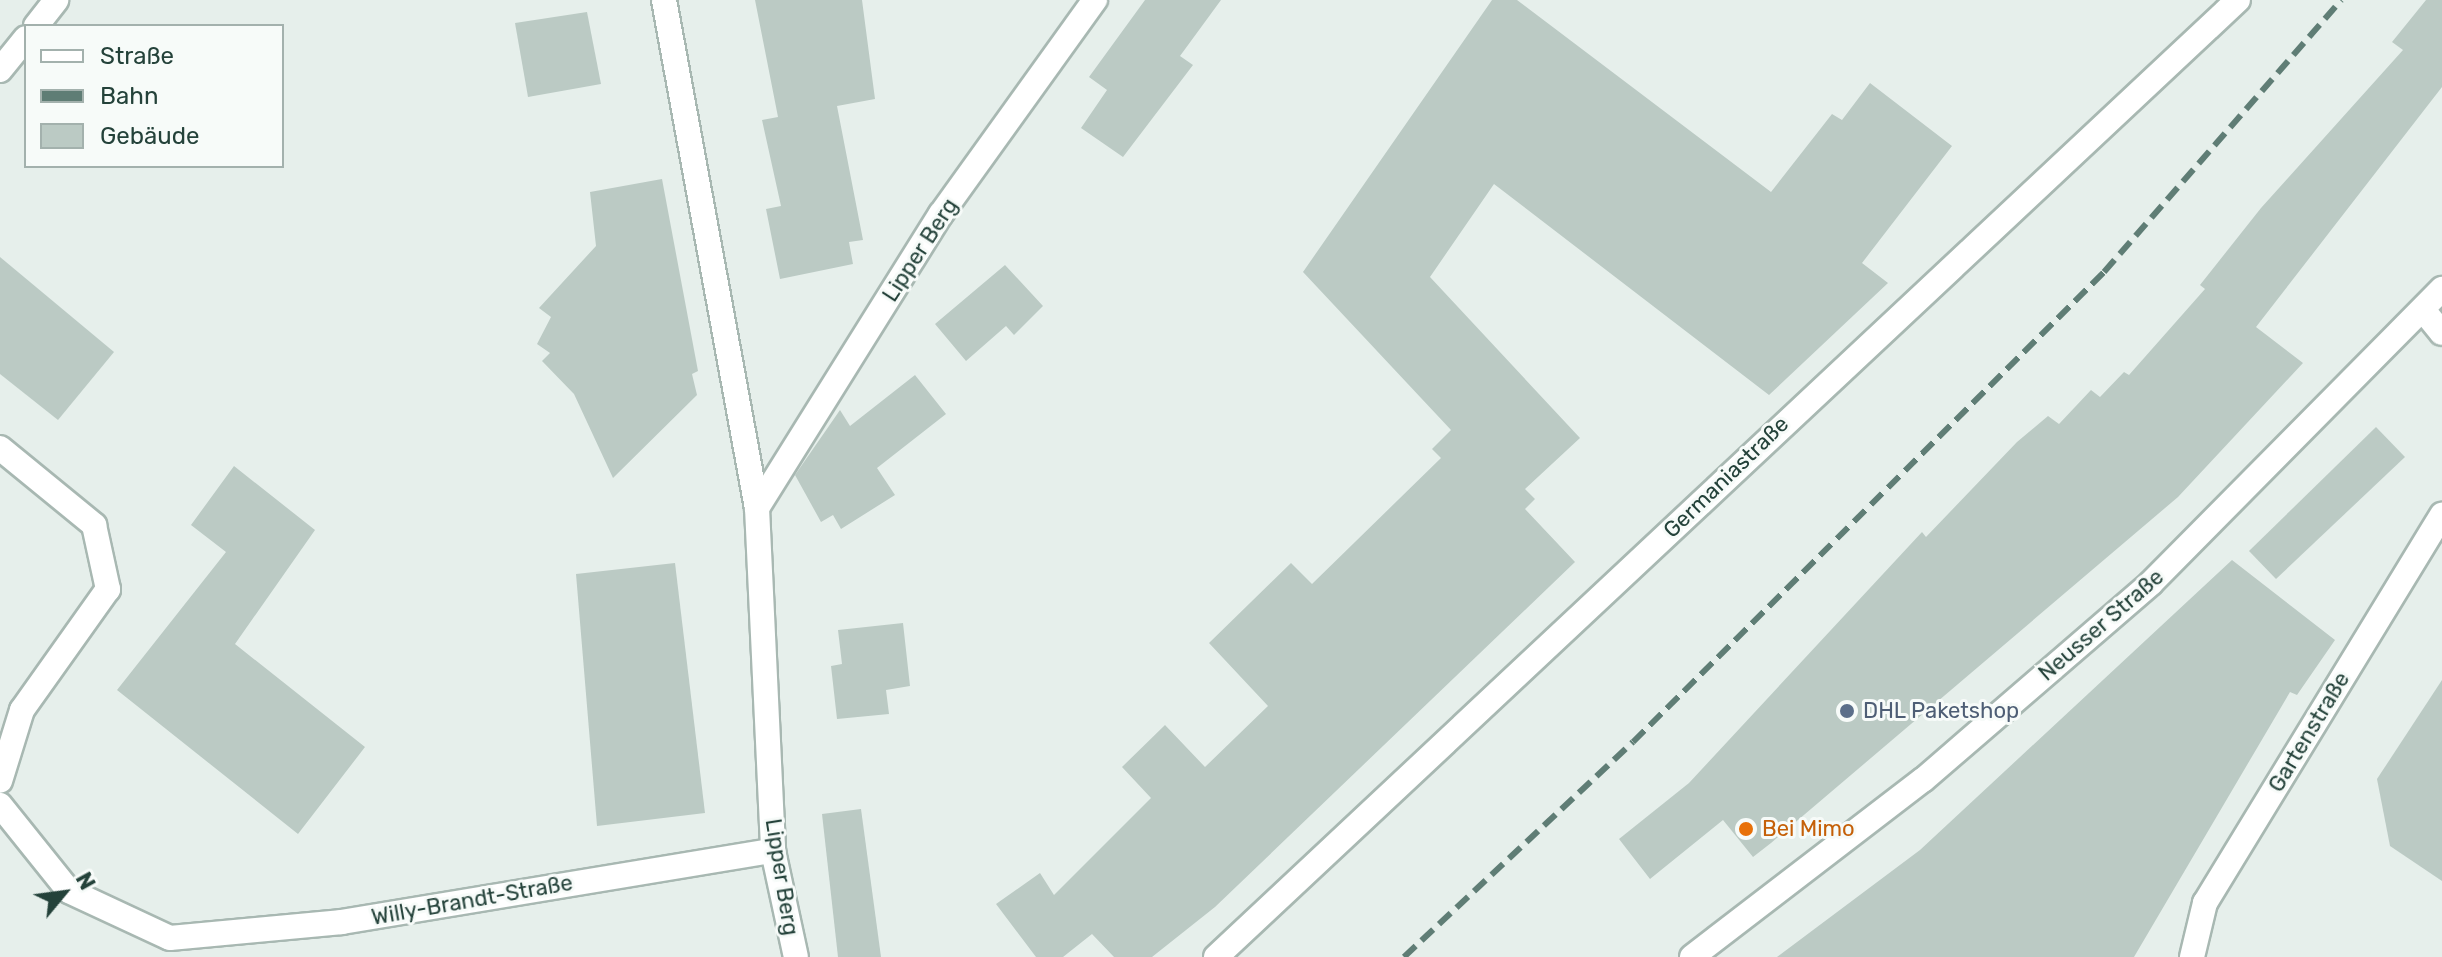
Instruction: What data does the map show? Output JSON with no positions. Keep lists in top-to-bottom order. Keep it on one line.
{"streets":{"street":["Lipper Berg","Germaniastraße","Neusser Straße","Gartenstraße","Willy-Brandt-Straße"]},"crossings":[["Lipper Berg","Willy-Brandt-Straße"]],"places":["DHL Paketshop","Bei Mimo"],"legend":["Straße","Bahn","Gebäude"],"north":"top right"}
